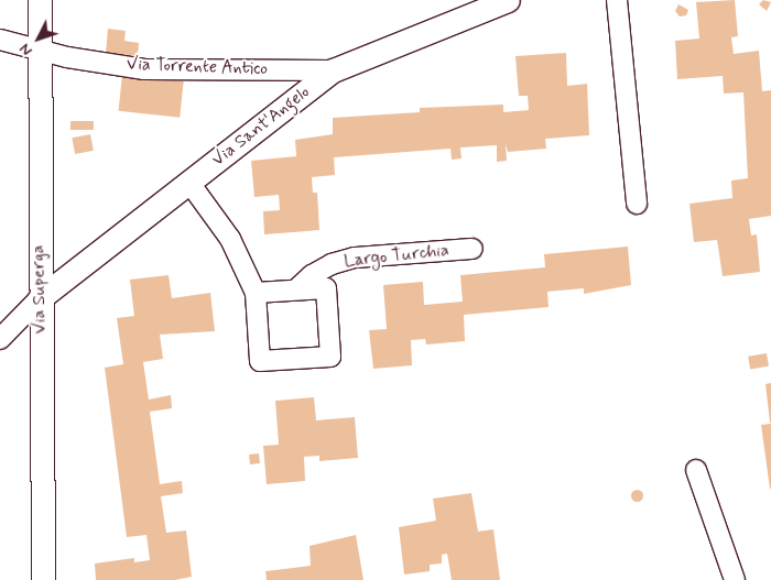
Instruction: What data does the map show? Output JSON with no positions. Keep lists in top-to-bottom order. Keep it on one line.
{"streets":{"street":["Via Torrente Antico","Via Sant'Angelo","Largo Turchia","Via Superga"]},"crossings":[["Via Torrente Antico","Via Sant'Angelo"],["Via Torrente Antico","Via Superga"],["Via Sant'Angelo","Largo Turchia"],["Via Sant'Angelo","Via Superga"]],"north":"bottom left"}
